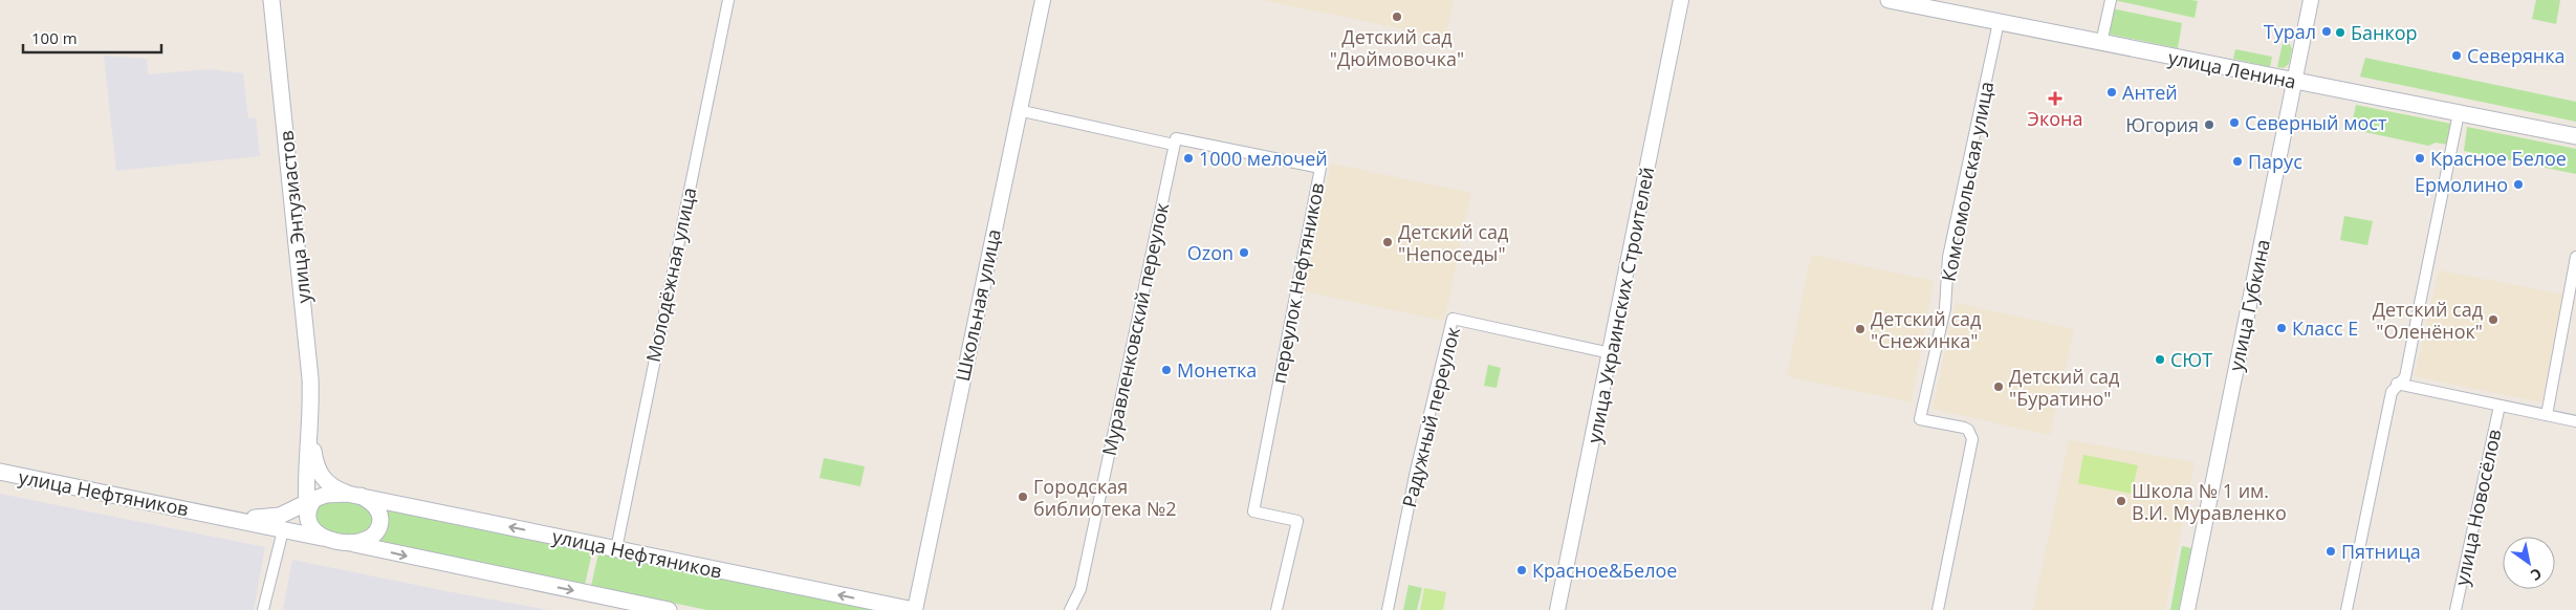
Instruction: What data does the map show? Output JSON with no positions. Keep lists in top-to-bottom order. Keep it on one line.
{"streets":{"main road":["улица Ленина","улица Энтузиастов","улица Нефтяников"],"street":["Комсомольская улица","Молодёжная улица","переулок Нефтяников","Школьная улица","улица Украинских Строителей","улица Губкина","Муравленковский переулок","Радужный переулок","улица Новосёлов"]},"crossings":[["улица Ленина","Комсомольская улица"],["улица Ленина","улица Губкина"],["улица Энтузиастов","улица Нефтяников"],["Молодёжная улица","улица Нефтяников"],["переулок Нефтяников","Школьная улица"],["переулок Нефтяников","Муравленковский переулок"],["Школьная улица","улица Нефтяников"],["улица Украинских Строителей","Радужный переулок"]],"places":{"other":["Детский сад \"Дюймовочка\"","Турал","Банкор","Северянка","Антей","Северный мост","Югория","1000 мелочей","Красное Белое","Парус","Ермолино","Детский сад \"Непоседы\"","Ozon","Детский сад \"Оленёнок\"","Класс Е","Детский сад \"Снежинка\"","СЮТ","Монетка","Детский сад \"Буратино\"","Городская библиотека №2","Школа № 1 им. В.И. Муравленко","Пятница","Красное&Белое"],"health":["Экона"]},"scale_bar":"100 m","north":"bottom right"}
